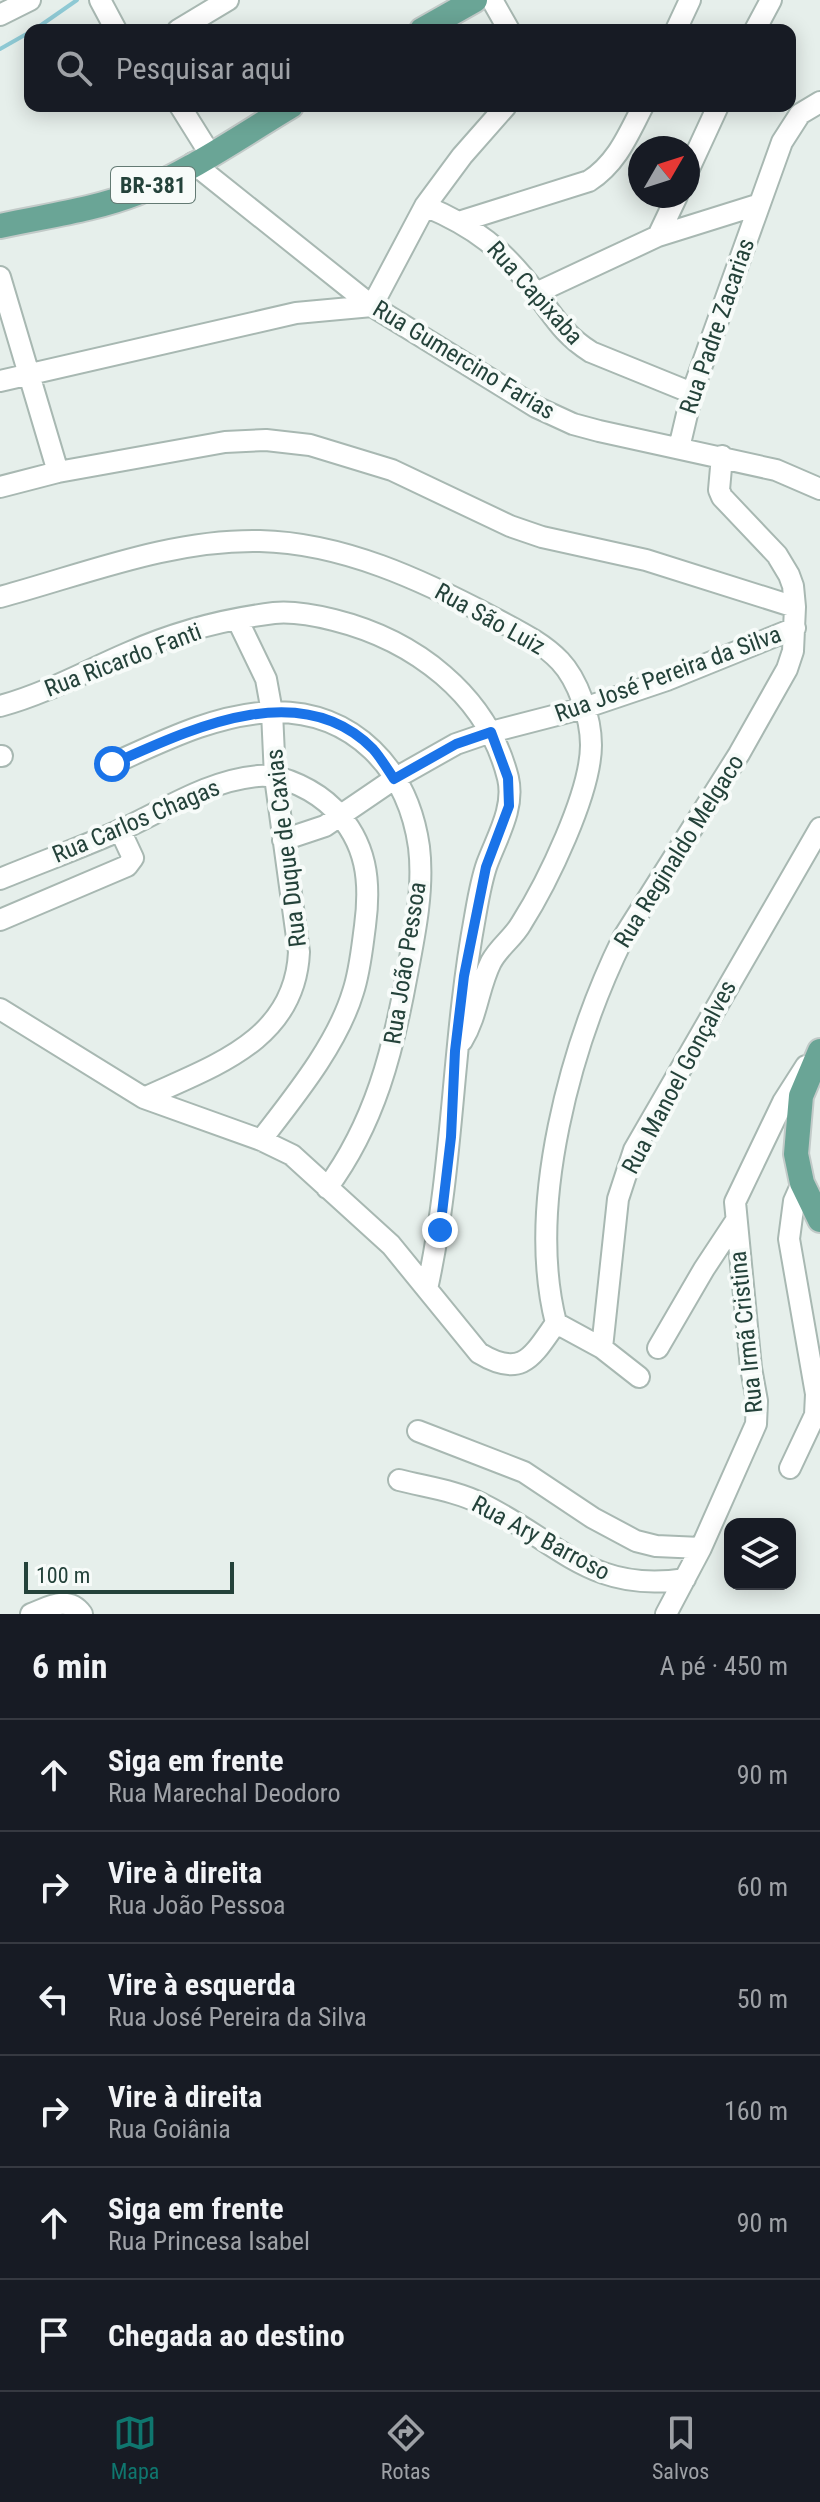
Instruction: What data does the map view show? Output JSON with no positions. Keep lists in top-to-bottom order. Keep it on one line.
{"streets":{"main road":["BR-381"],"street":["Rua Capixaba","Rua Padre Zacarias","Rua Gumercino Farias","Rua São Luiz","Rua Ricardo Fanti","Rua José Pereira da Silva","Rua Carlos Chagas","Rua Duque de Caxias","Rua Reginaldo Melgaco","Rua João Pessoa","Rua Manoel Gonçalves","Rua Irmã Cristina","Rua Ary Barroso"]},"crossings":[["BR-381","Rua Gumercino Farias"],["Rua Capixaba","Rua Padre Zacarias"],["Rua Padre Zacarias","Rua Gumercino Farias"],["Rua Gumercino Farias","Rua Reginaldo Melgaco"],["Rua São Luiz","Rua Ricardo Fanti"],["Rua São Luiz","Rua José Pereira da Silva"],["Rua Ricardo Fanti","Rua José Pereira da Silva"],["Rua Ricardo Fanti","Rua Duque de Caxias"],["Rua José Pereira da Silva","Rua Duque de Caxias"],["Rua José Pereira da Silva","Rua Reginaldo Melgaco"],["Rua José Pereira da Silva","Rua João Pessoa"],["Rua Carlos Chagas","Rua Duque de Caxias"],["Rua Duque de Caxias","Rua João Pessoa"],["Rua Irmã Cristina","Rua Ary Barroso"]],"scale_bar":"100 m","north":"top right","page":{"search":"Pesquisar aqui","scale":"100 m","heading":["6 min","A pé · 450 m"],"list":[["Siga em frente","Rua Marechal Deodoro","90 m"],["Vire à direita","Rua João Pessoa","60 m"],["Vire à esquerda","Rua José Pereira da Silva","50 m"],["Vire à direita","Rua Goiânia","160 m"],["Siga em frente","Rua Princesa Isabel","90 m"],"Chegada ao destino"],"nav":["Mapa","Rotas","Salvos"]}}
